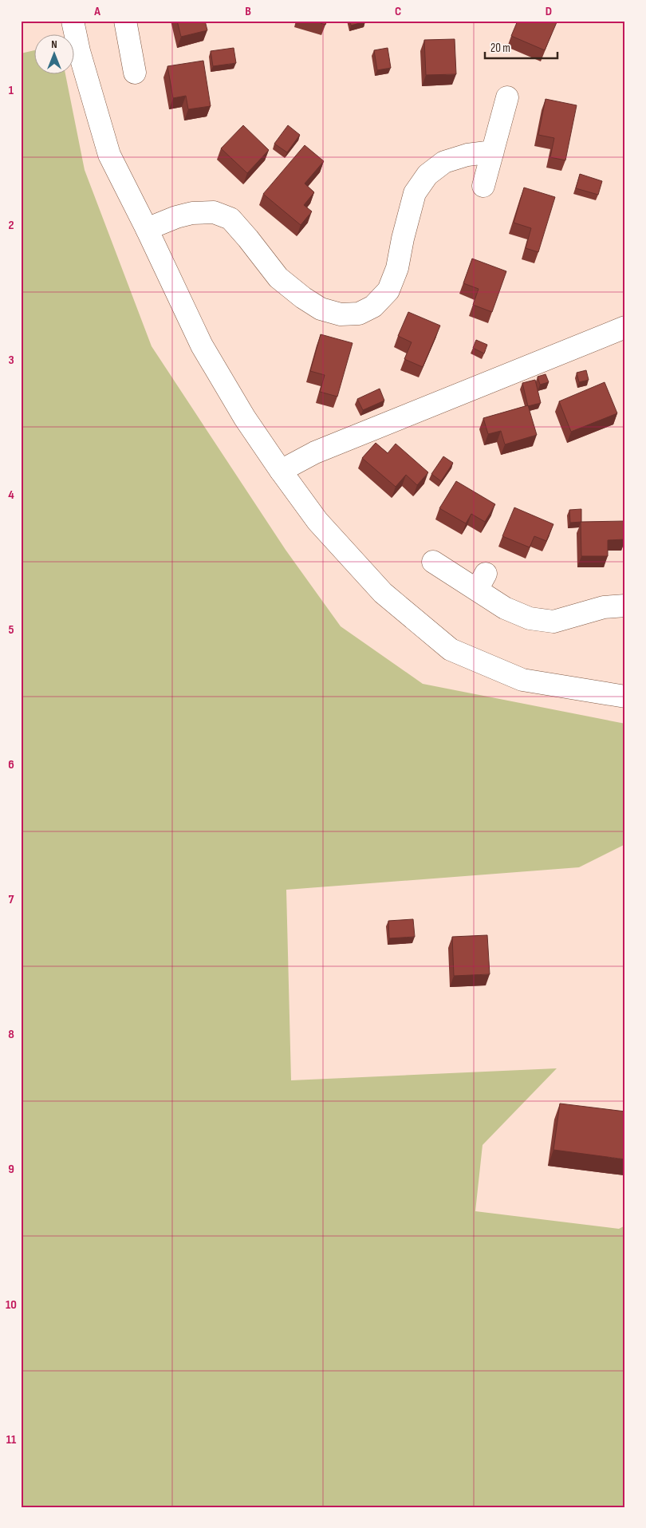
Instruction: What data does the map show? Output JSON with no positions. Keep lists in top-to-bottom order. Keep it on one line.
{"scale_bar":"20 m","north":"top","grid":{"columns":["A","B","C","D"],"rows":["1","2","3","4","5","6","7","8","9","10","11"]}}
